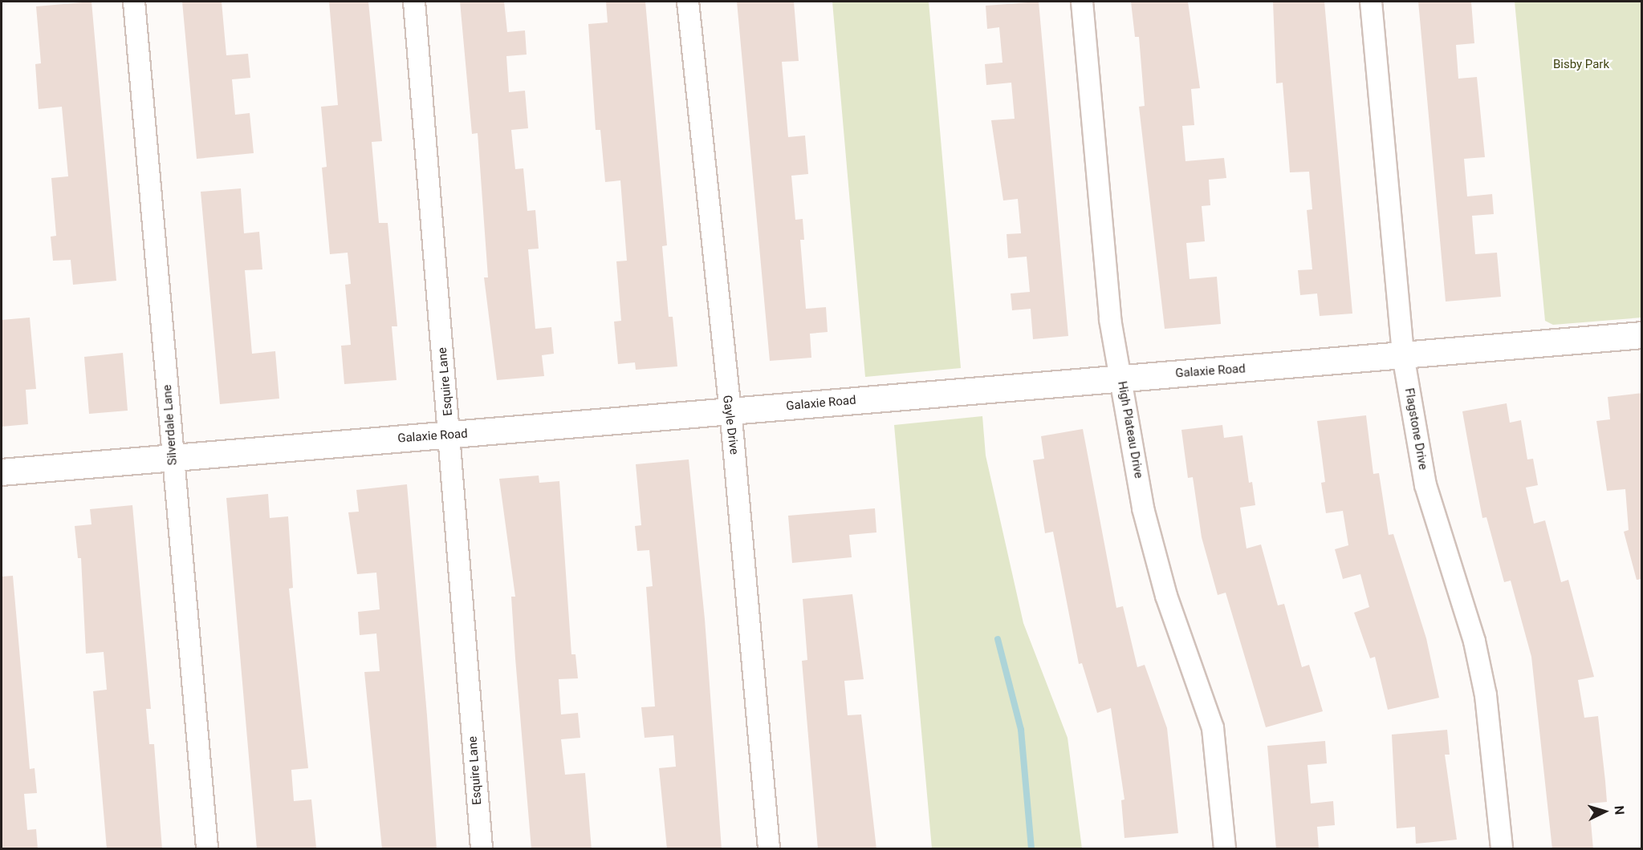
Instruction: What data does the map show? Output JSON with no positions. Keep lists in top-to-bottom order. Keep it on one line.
{"streets":{"street":["Galaxie Road","Esquire Lane","Silverdale Lane","Gayle Drive","Flagstone Drive","High Plateau Drive"]},"crossings":[["Galaxie Road","Esquire Lane"],["Galaxie Road","Silverdale Lane"],["Galaxie Road","Gayle Drive"],["Galaxie Road","Flagstone Drive"],["Galaxie Road","High Plateau Drive"]],"parks":["Bisby Park"],"north":"right"}
